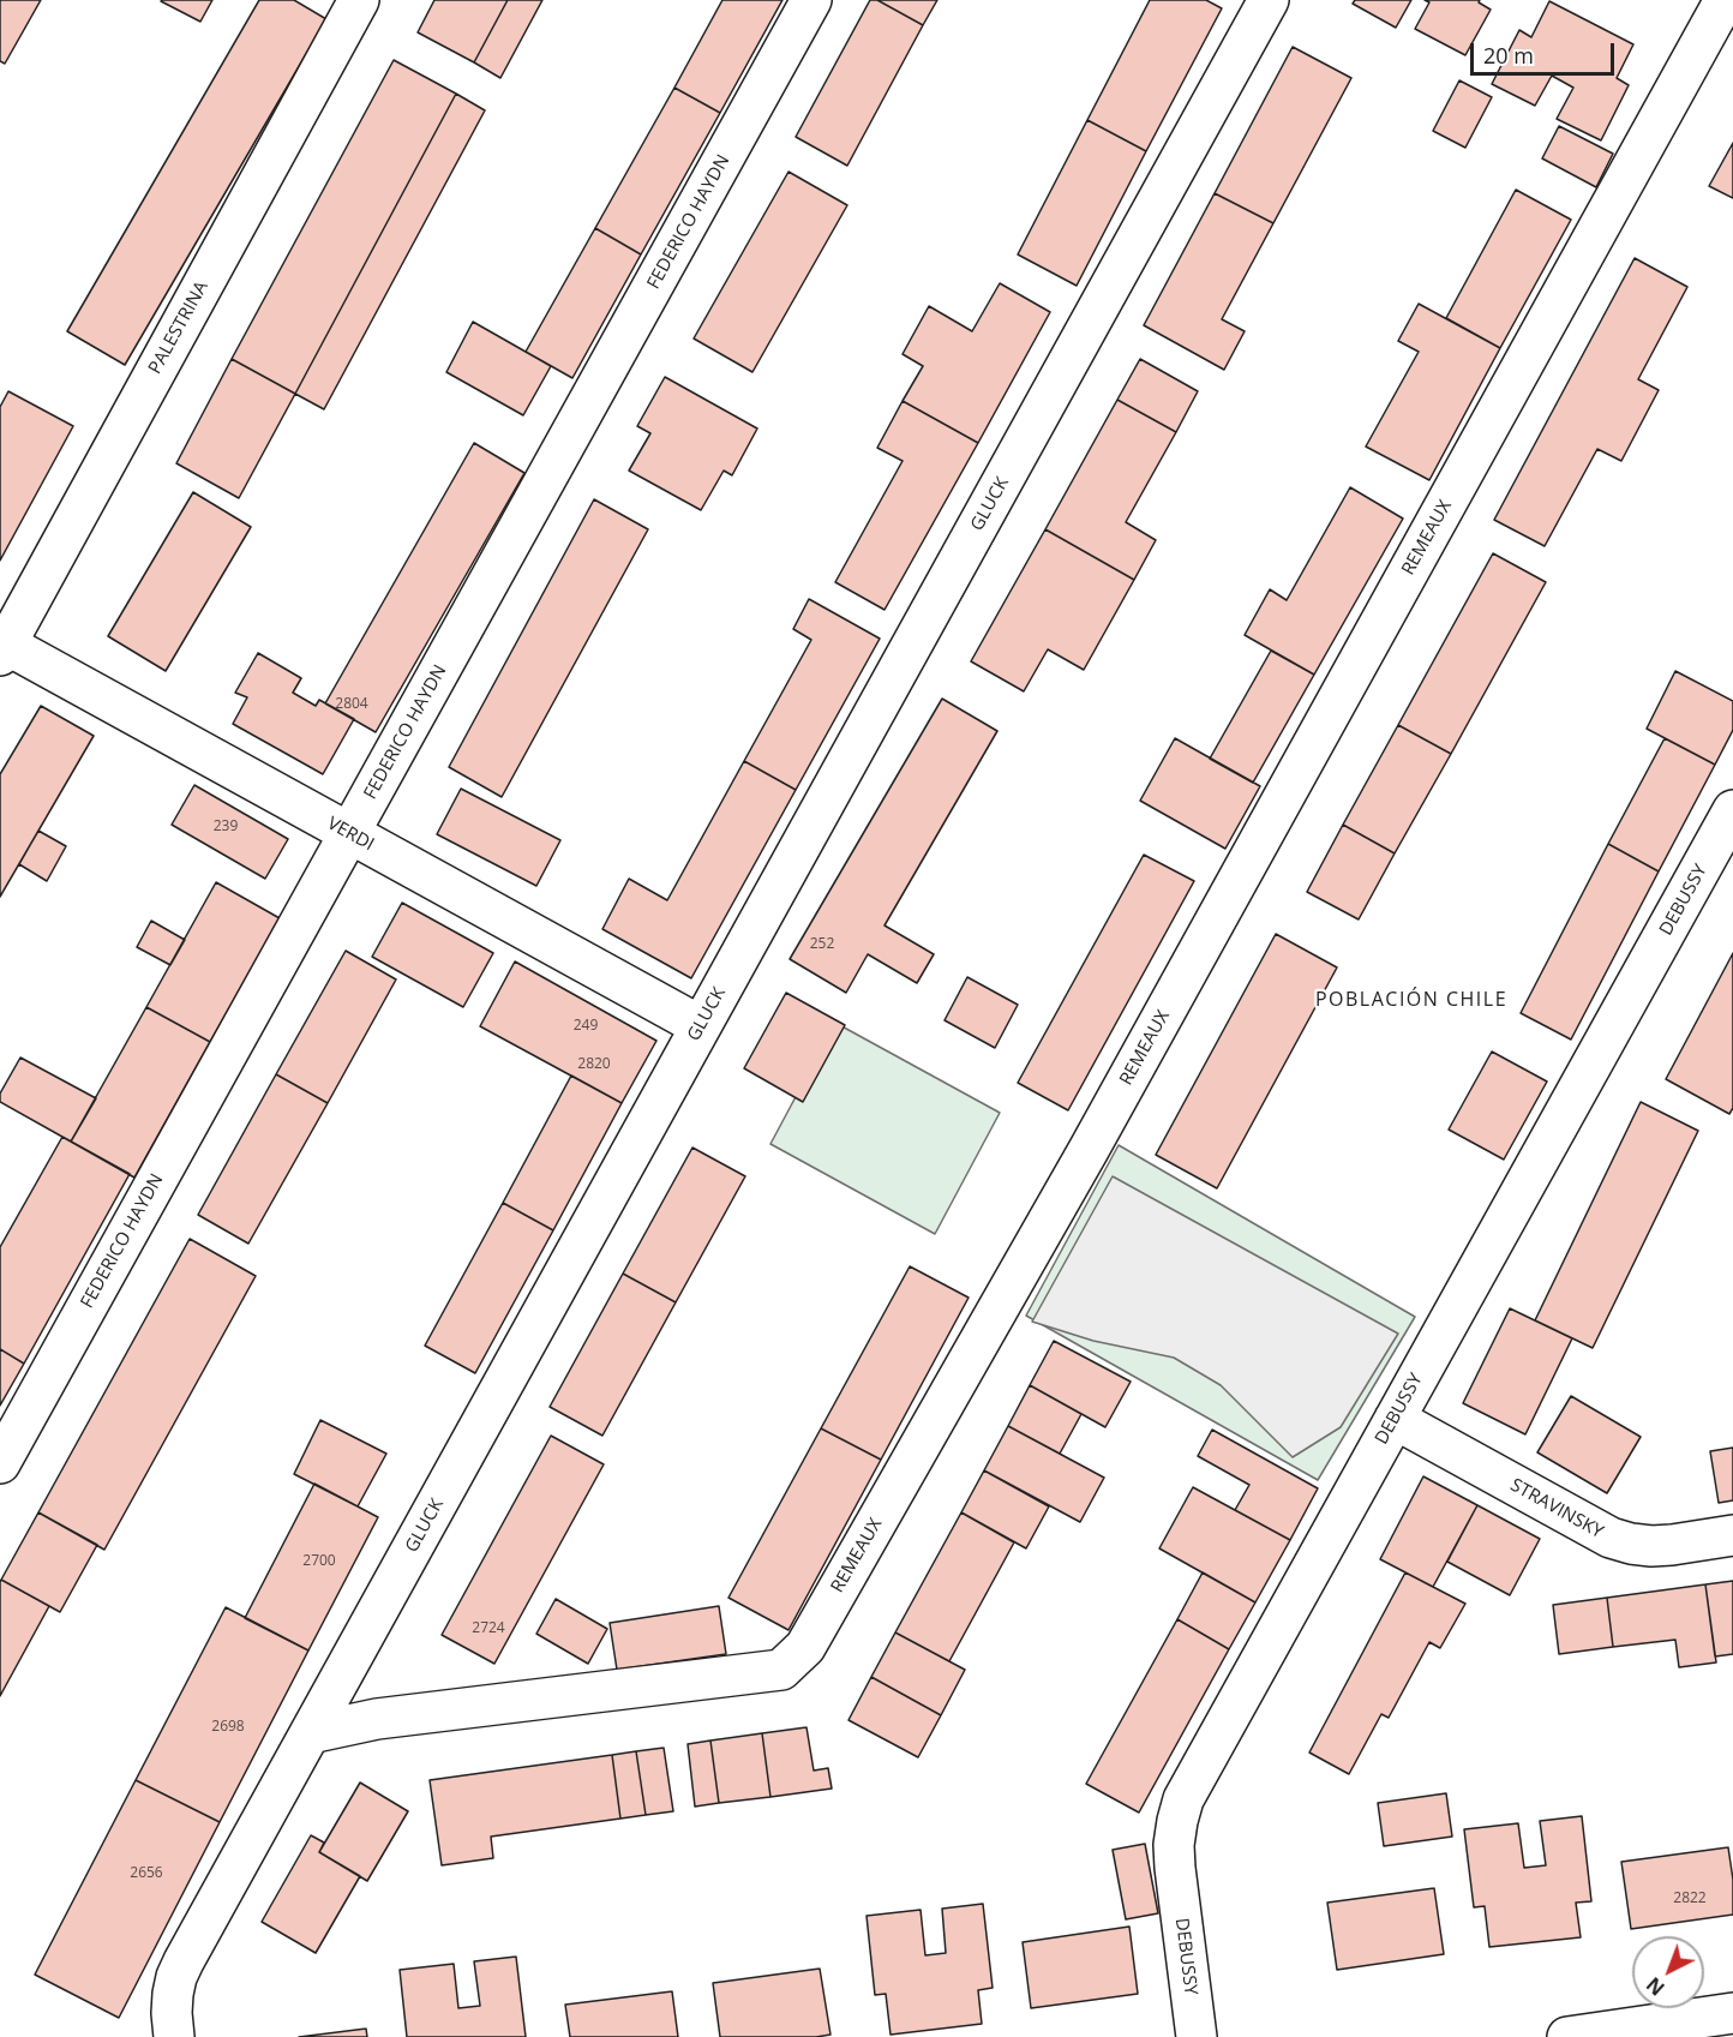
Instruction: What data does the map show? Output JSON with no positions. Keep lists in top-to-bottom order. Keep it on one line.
{"streets":{"street":["FEDERICO HAYDN","PALESTRINA","GLUCK","REMEAUX","VERDI","DEBUSSY","STRAVINSKY"]},"crossings":[["FEDERICO HAYDN","VERDI"],["PALESTRINA","VERDI"],["GLUCK","REMEAUX"],["GLUCK","VERDI"],["DEBUSSY","STRAVINSKY"]],"districts":["POBLACIÓN CHILE"],"house_numbers":["2804","239","252","249","2820","2700","2724","2698","2656","2822"],"scale_bar":"20 m","north":"bottom left"}
